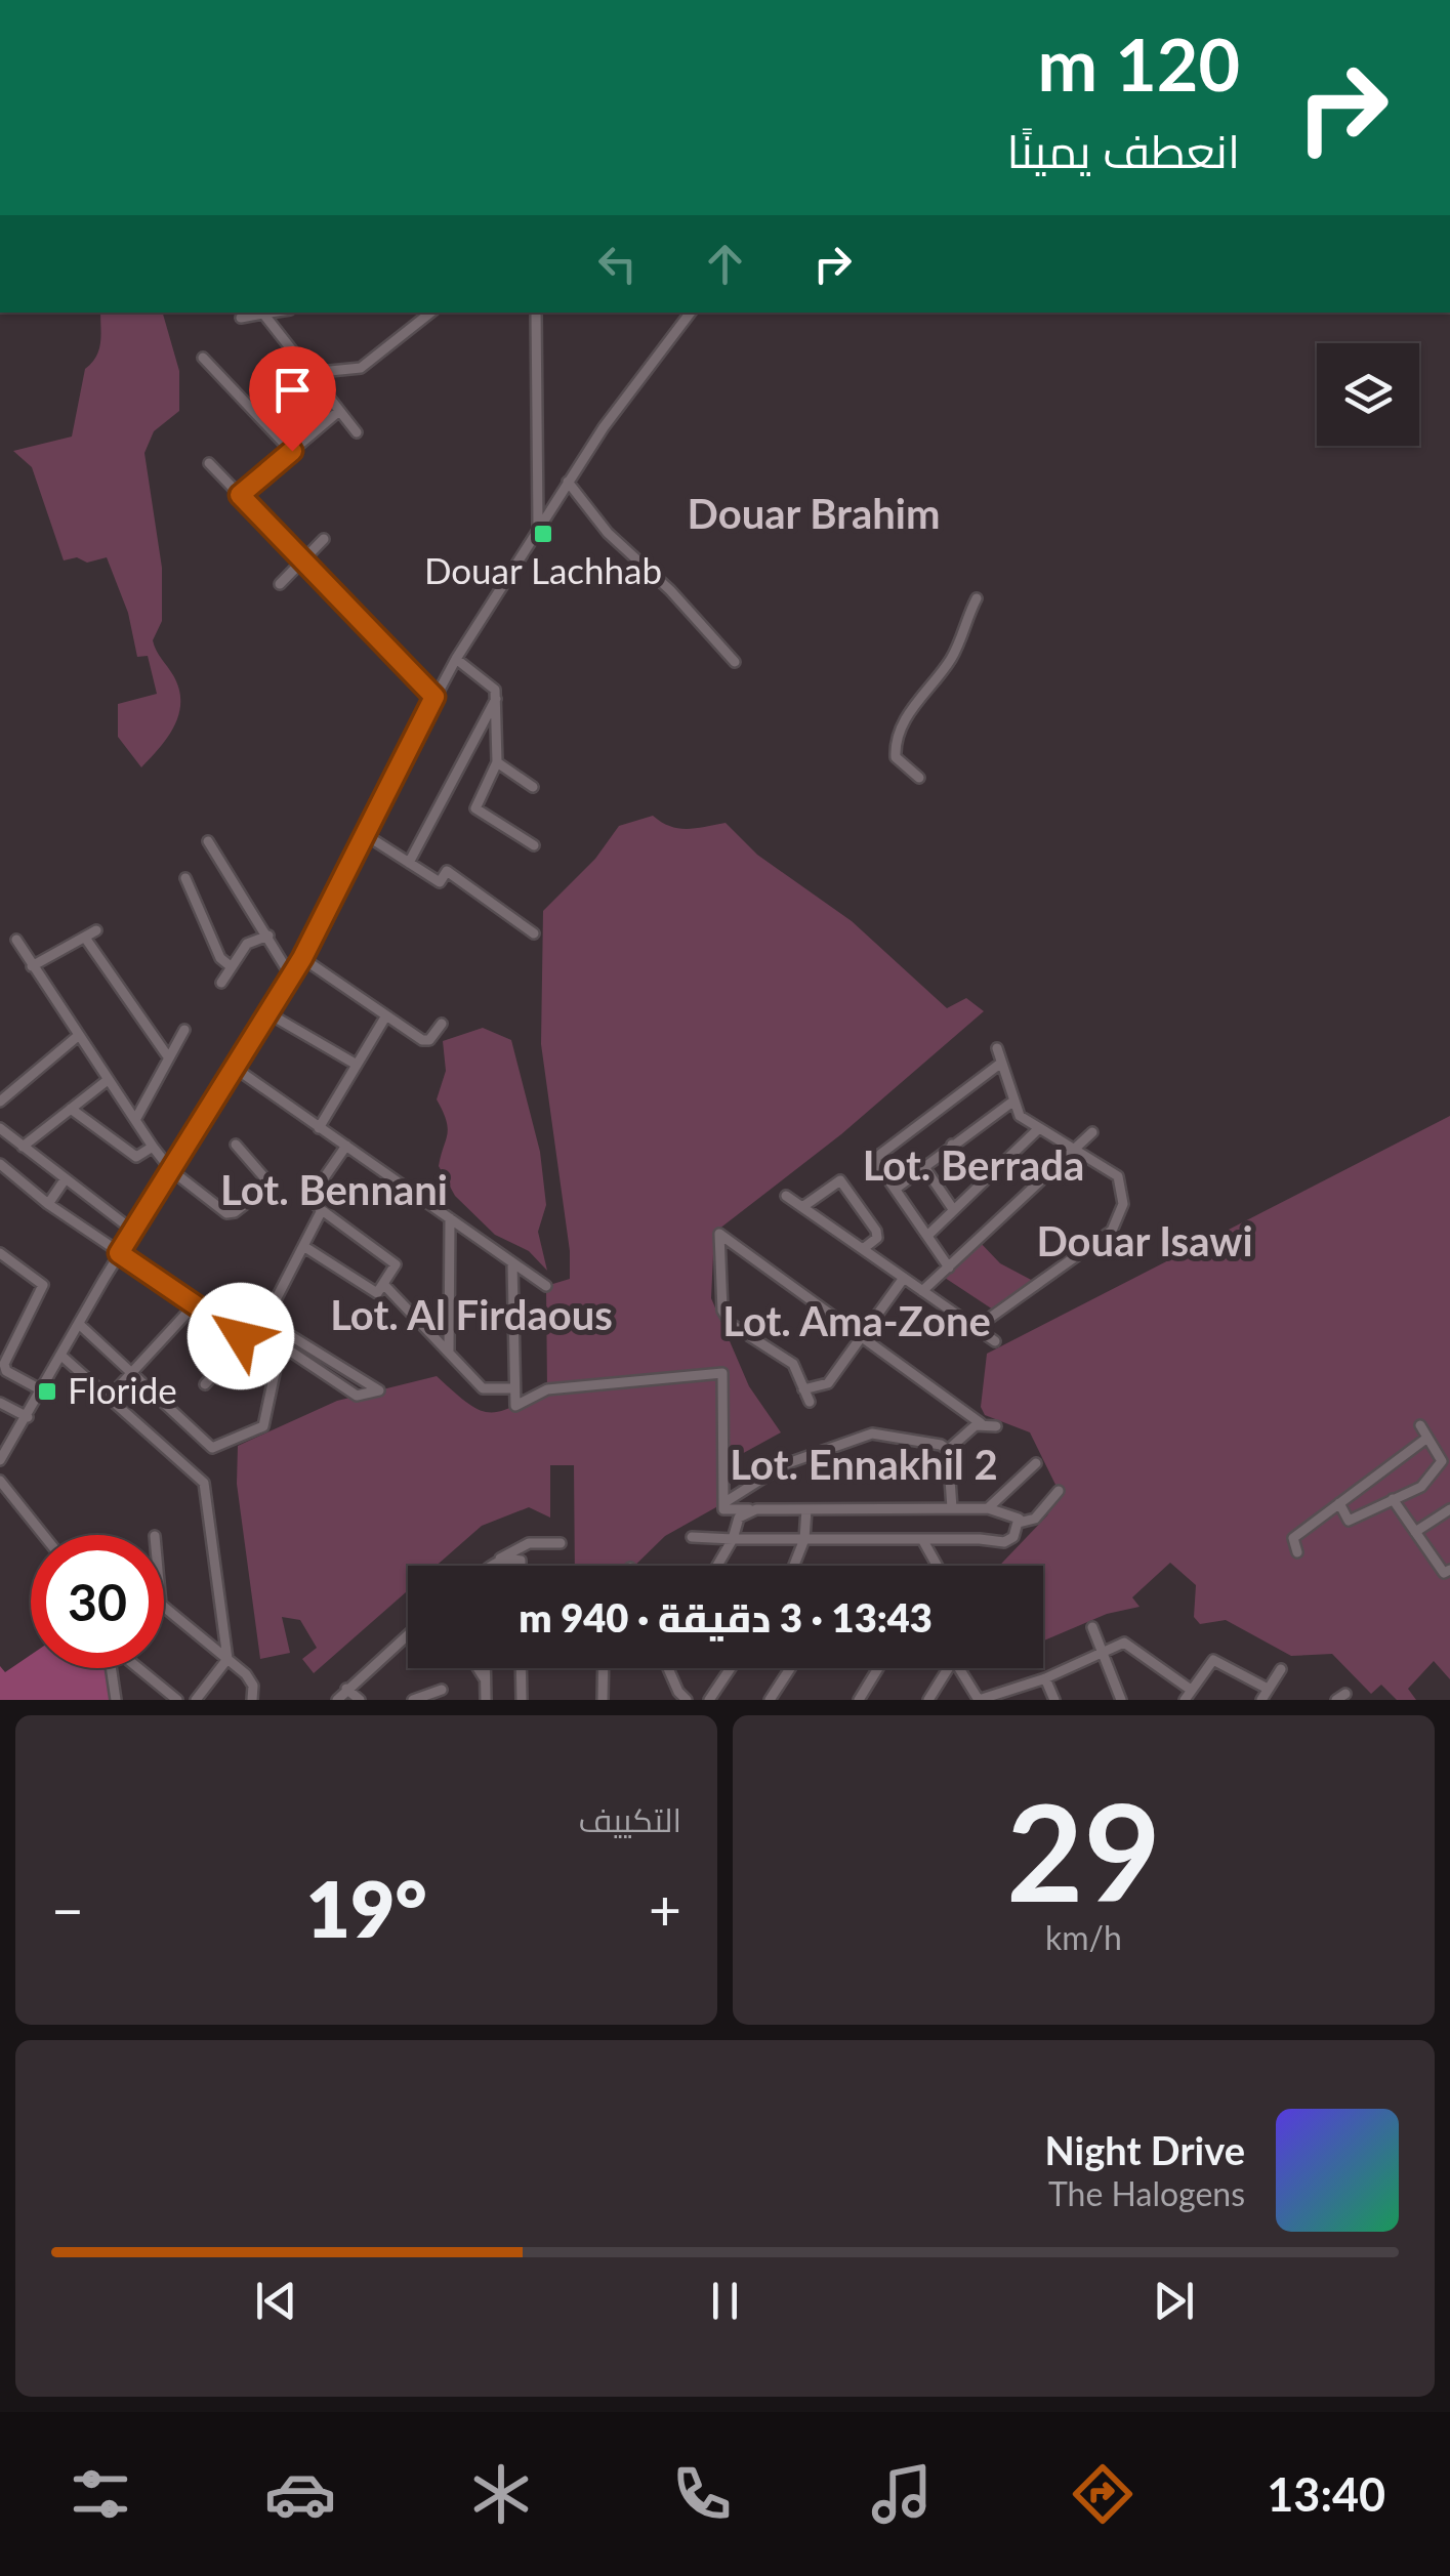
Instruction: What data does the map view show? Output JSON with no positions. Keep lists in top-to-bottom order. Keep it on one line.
{"districts":["Douar Brahim","Lot. Berrada","Lot. Bennani","Douar Isawi","Lot. Al Firdaous","Lot. Ama-Zone","Lot. Ennakhil 2"],"places":{"transit":["Douar Lachhab","Floride"]},"page":{"turn":["120 m","انعطف يمينًا"],"limit":"30","trip":"13:43 · 3 دقيقة · 940 m","tile":[["29","km/h"],"التكييف"],"heat":["−","19°","+"],"song":["Night Drive","The Halogens"],"tabs":"13:40"}}
